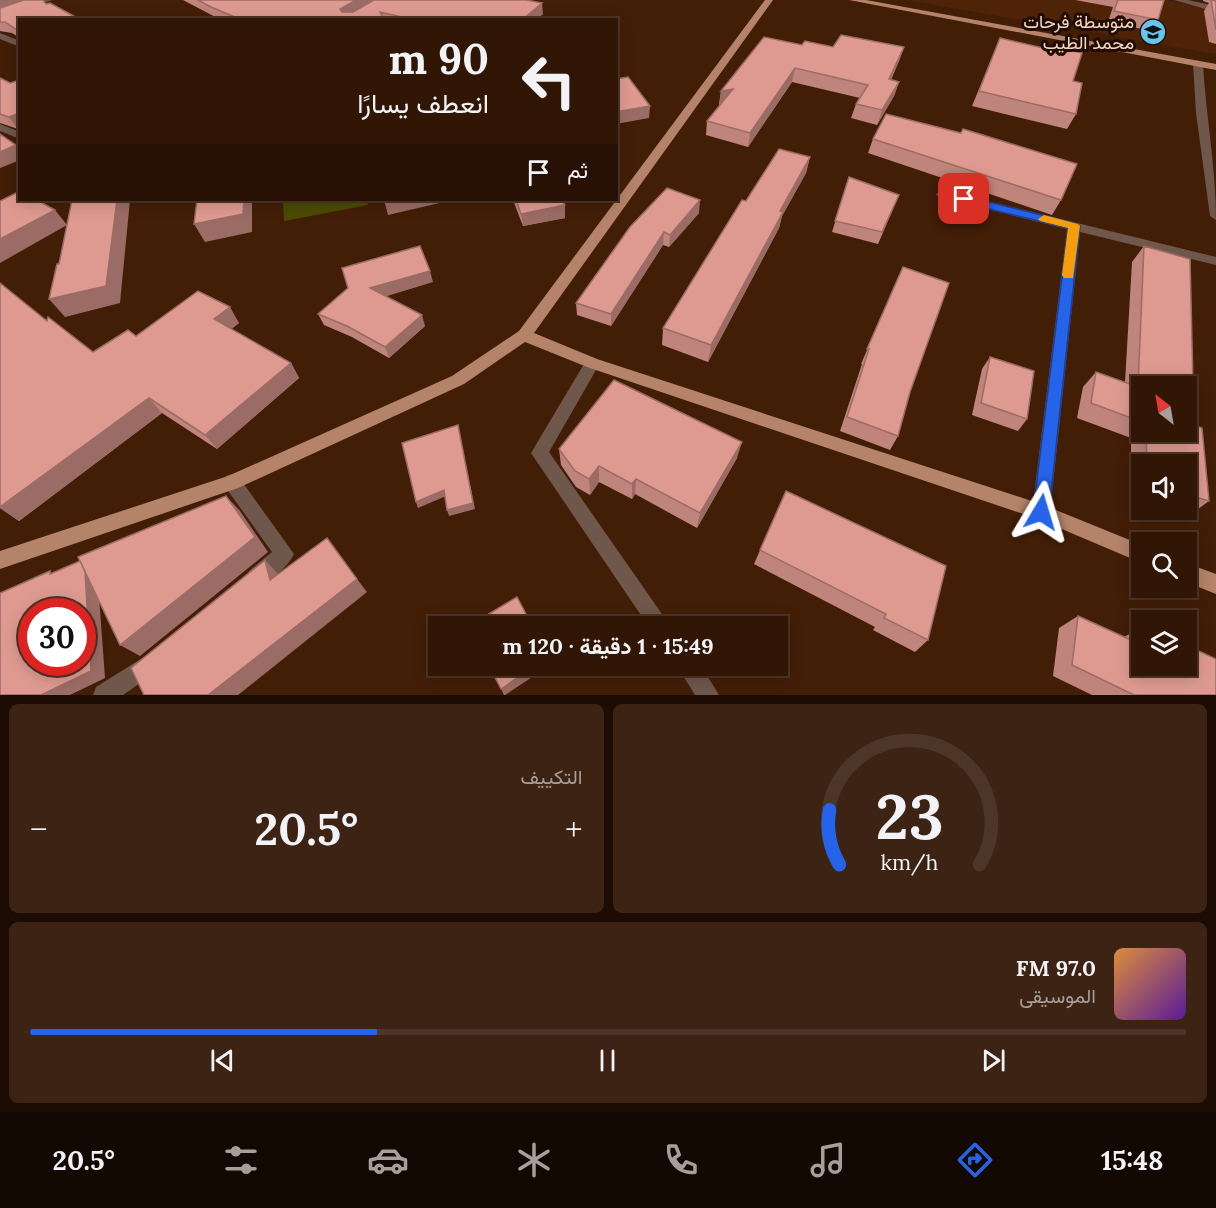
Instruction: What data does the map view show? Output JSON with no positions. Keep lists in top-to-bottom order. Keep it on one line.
{"places":{"school or university":["متوسطة فرحات محمد الطيب"]},"north":"top left","page":{"turn":["90 m","انعطف يسارًا"],"then":"ثم","limit":"30","trip":"15:49 · 1 دقيقة · 120 m","tile":"التكييف","heat":["−","20.5°","+"],"song":["97.0 FM","الموسيقى"],"tabs":["15:48","20.5°"],"gauge":["23","km/h"]}}
